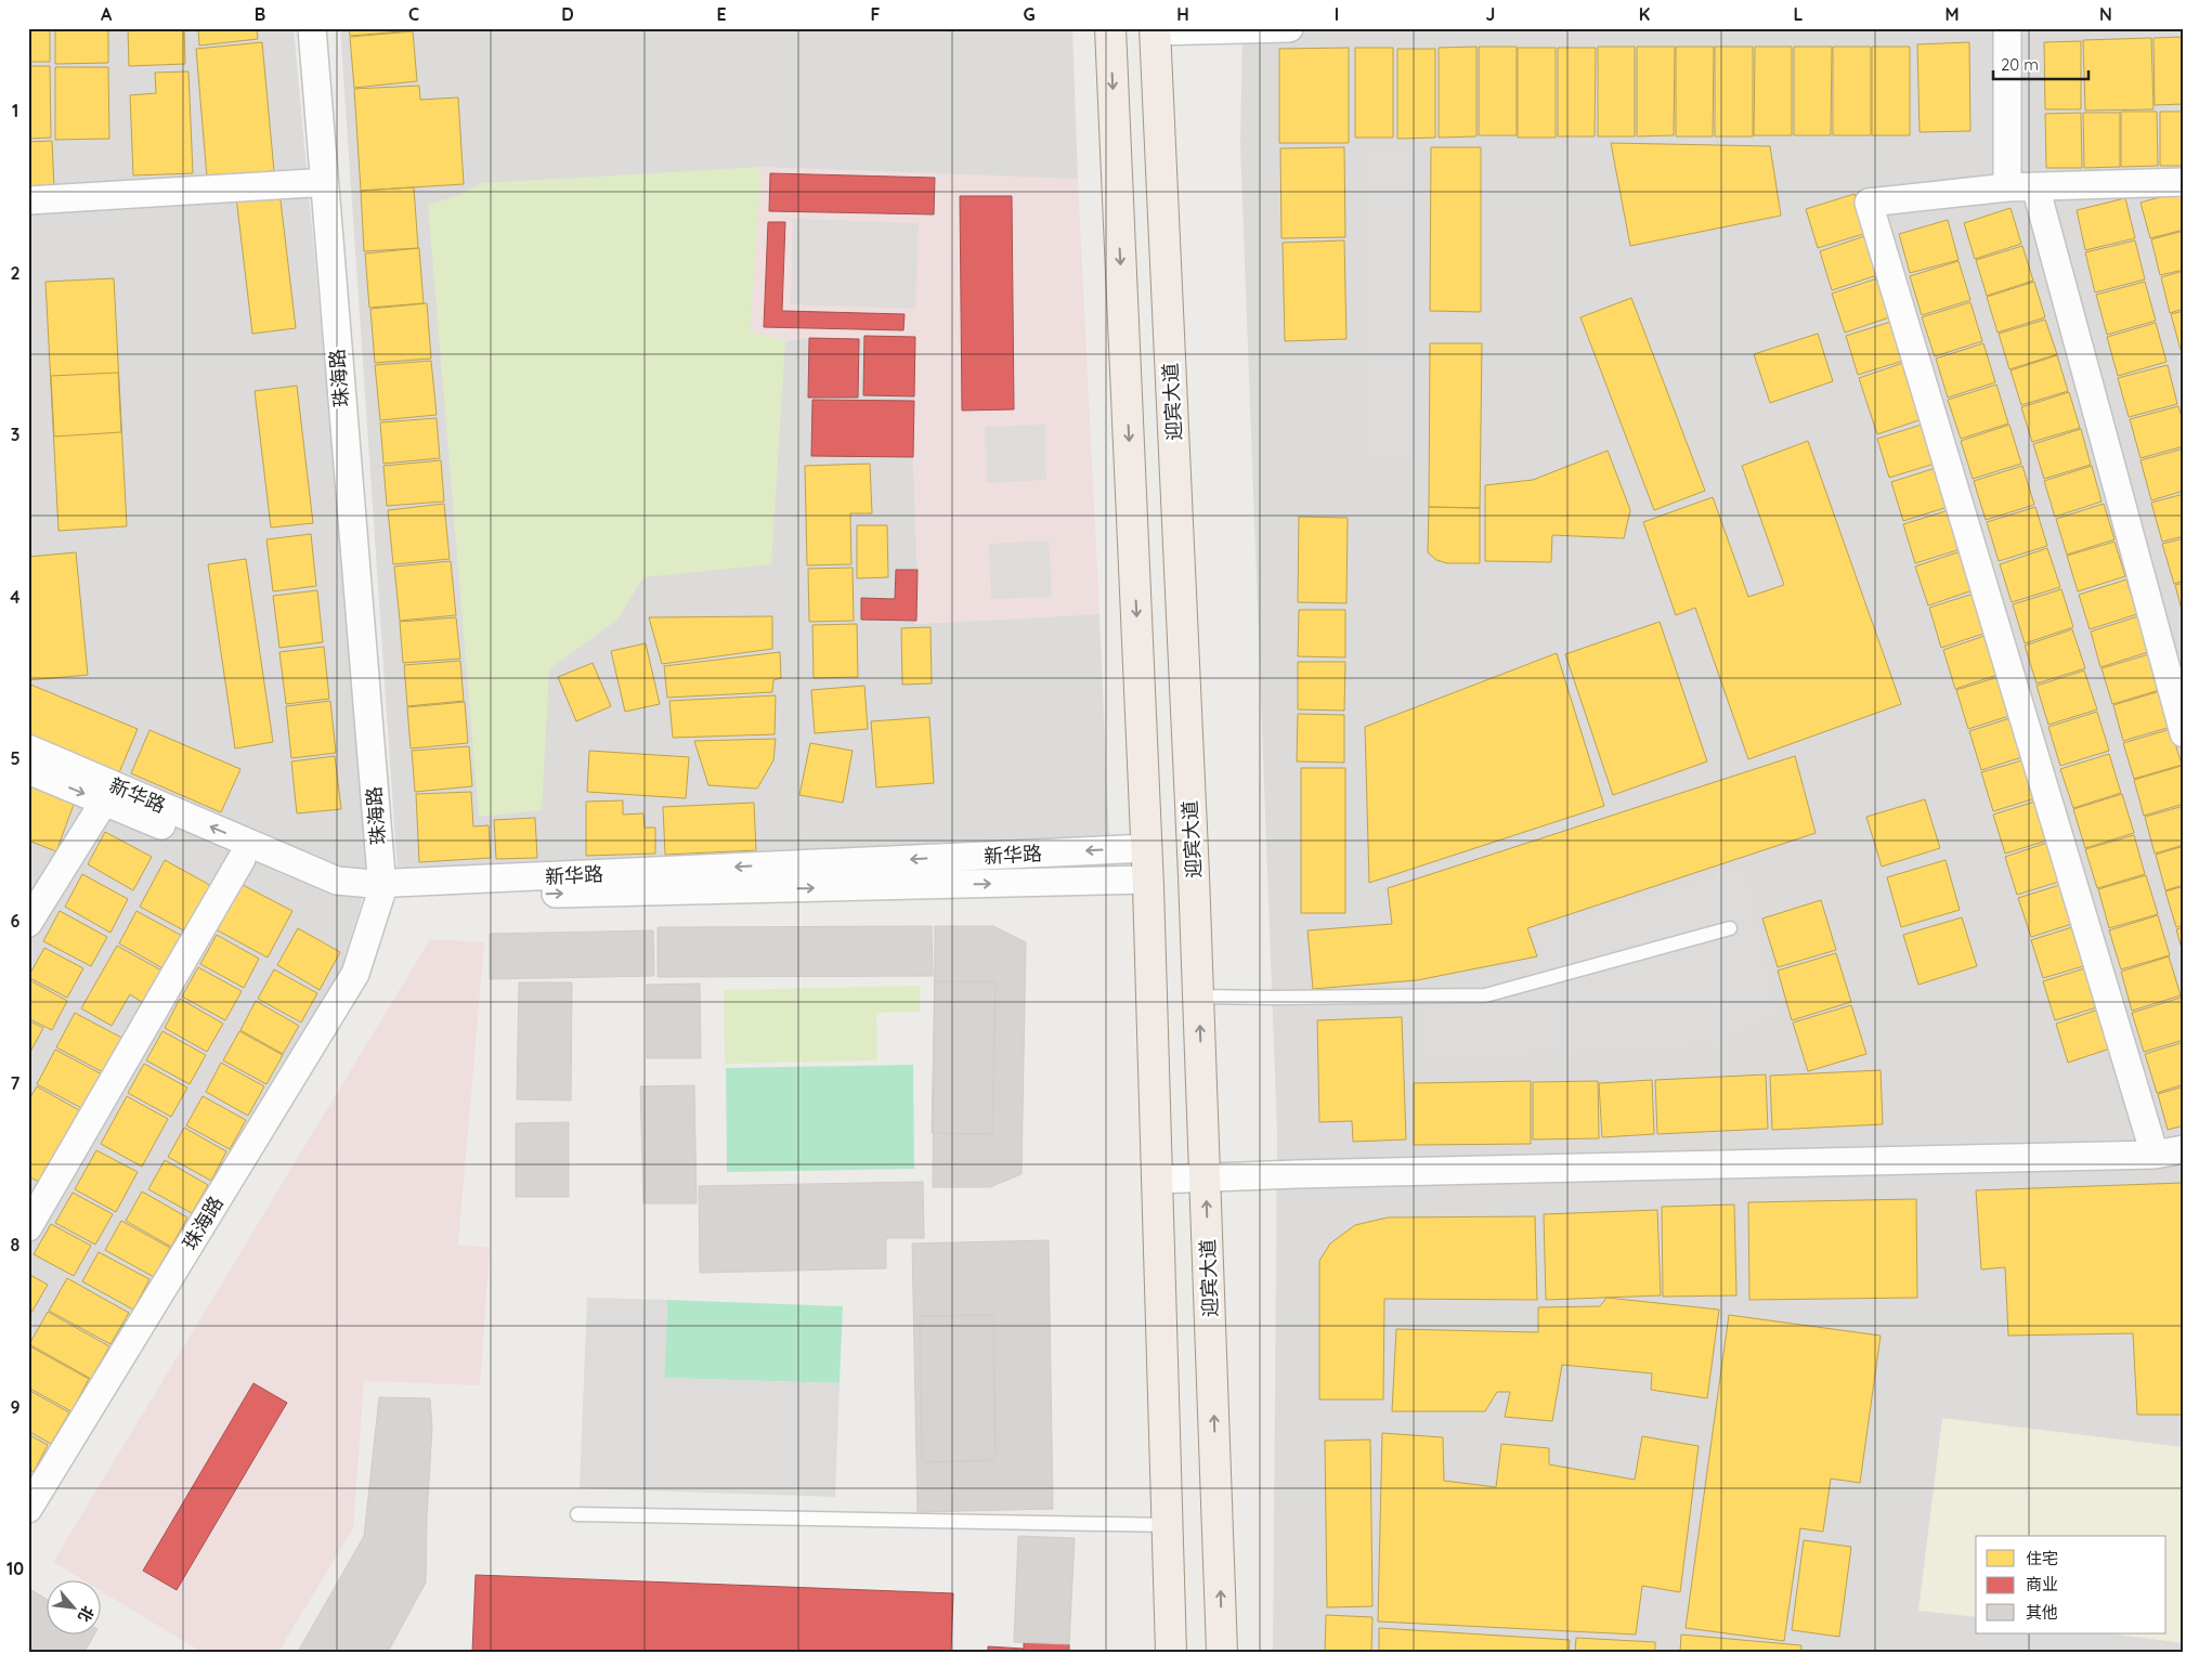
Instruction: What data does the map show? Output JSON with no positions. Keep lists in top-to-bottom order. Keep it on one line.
{"streets":{"main road":["迎宾大道"],"street":["珠海路","新华路"]},"crossings":[["珠海路","新华路"]],"legend":["住宅","商业","其他"],"scale_bar":"20 m","north":"bottom right","grid":{"columns":["A","B","C","D","E","F","G","H","I","J","K","L","M","N"],"rows":["1","2","3","4","5","6","7","8","9","10"]}}
